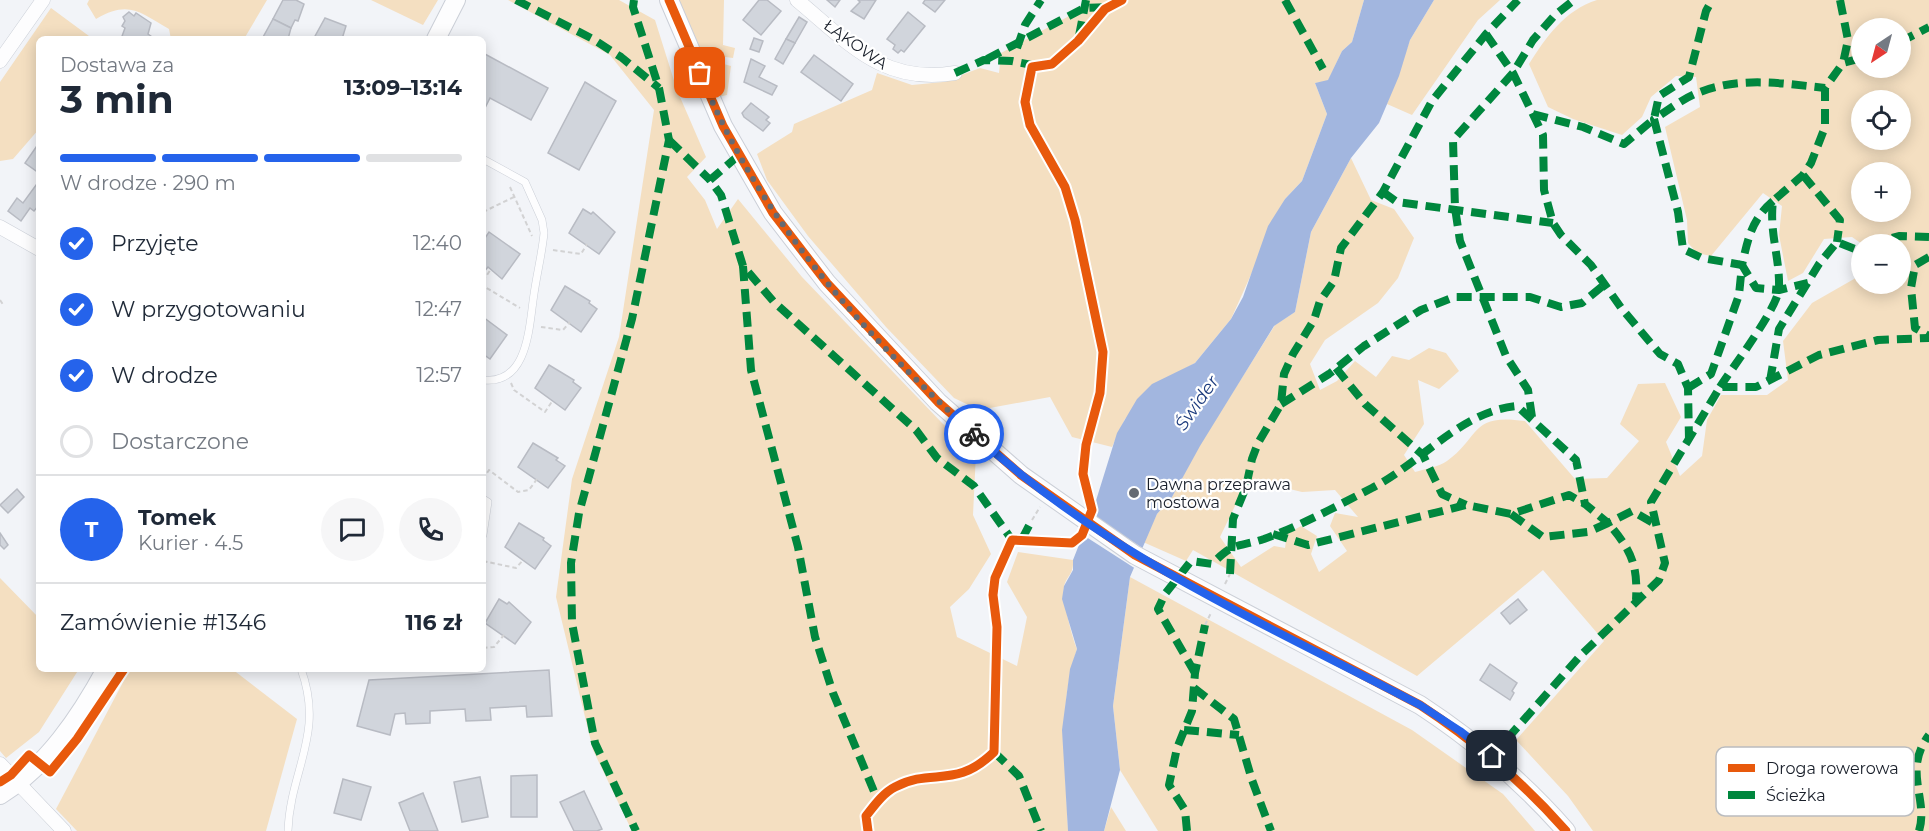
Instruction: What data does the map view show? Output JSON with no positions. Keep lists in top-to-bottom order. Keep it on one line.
{"streets":{"street":["ŁĄKOWA"]},"water":["Świder"],"places":["Dawna przeprawa mostowa"],"legend":["Droga rowerowa","Ścieżka"],"north":"bottom left","page":{"map_buttons":["+","−"],"heading":["3 min","Dostawa za","13:09–13:14"],"panel":["Tomek","Kurier · 4.5","Zamówienie #1346","116 zł"],"bar":"W drodze · 290 m","list":[["Przyjęte","12:40"],["W przygotowaniu","12:47"],["W drodze","12:57"],"Dostarczone"],"round":"T"}}
